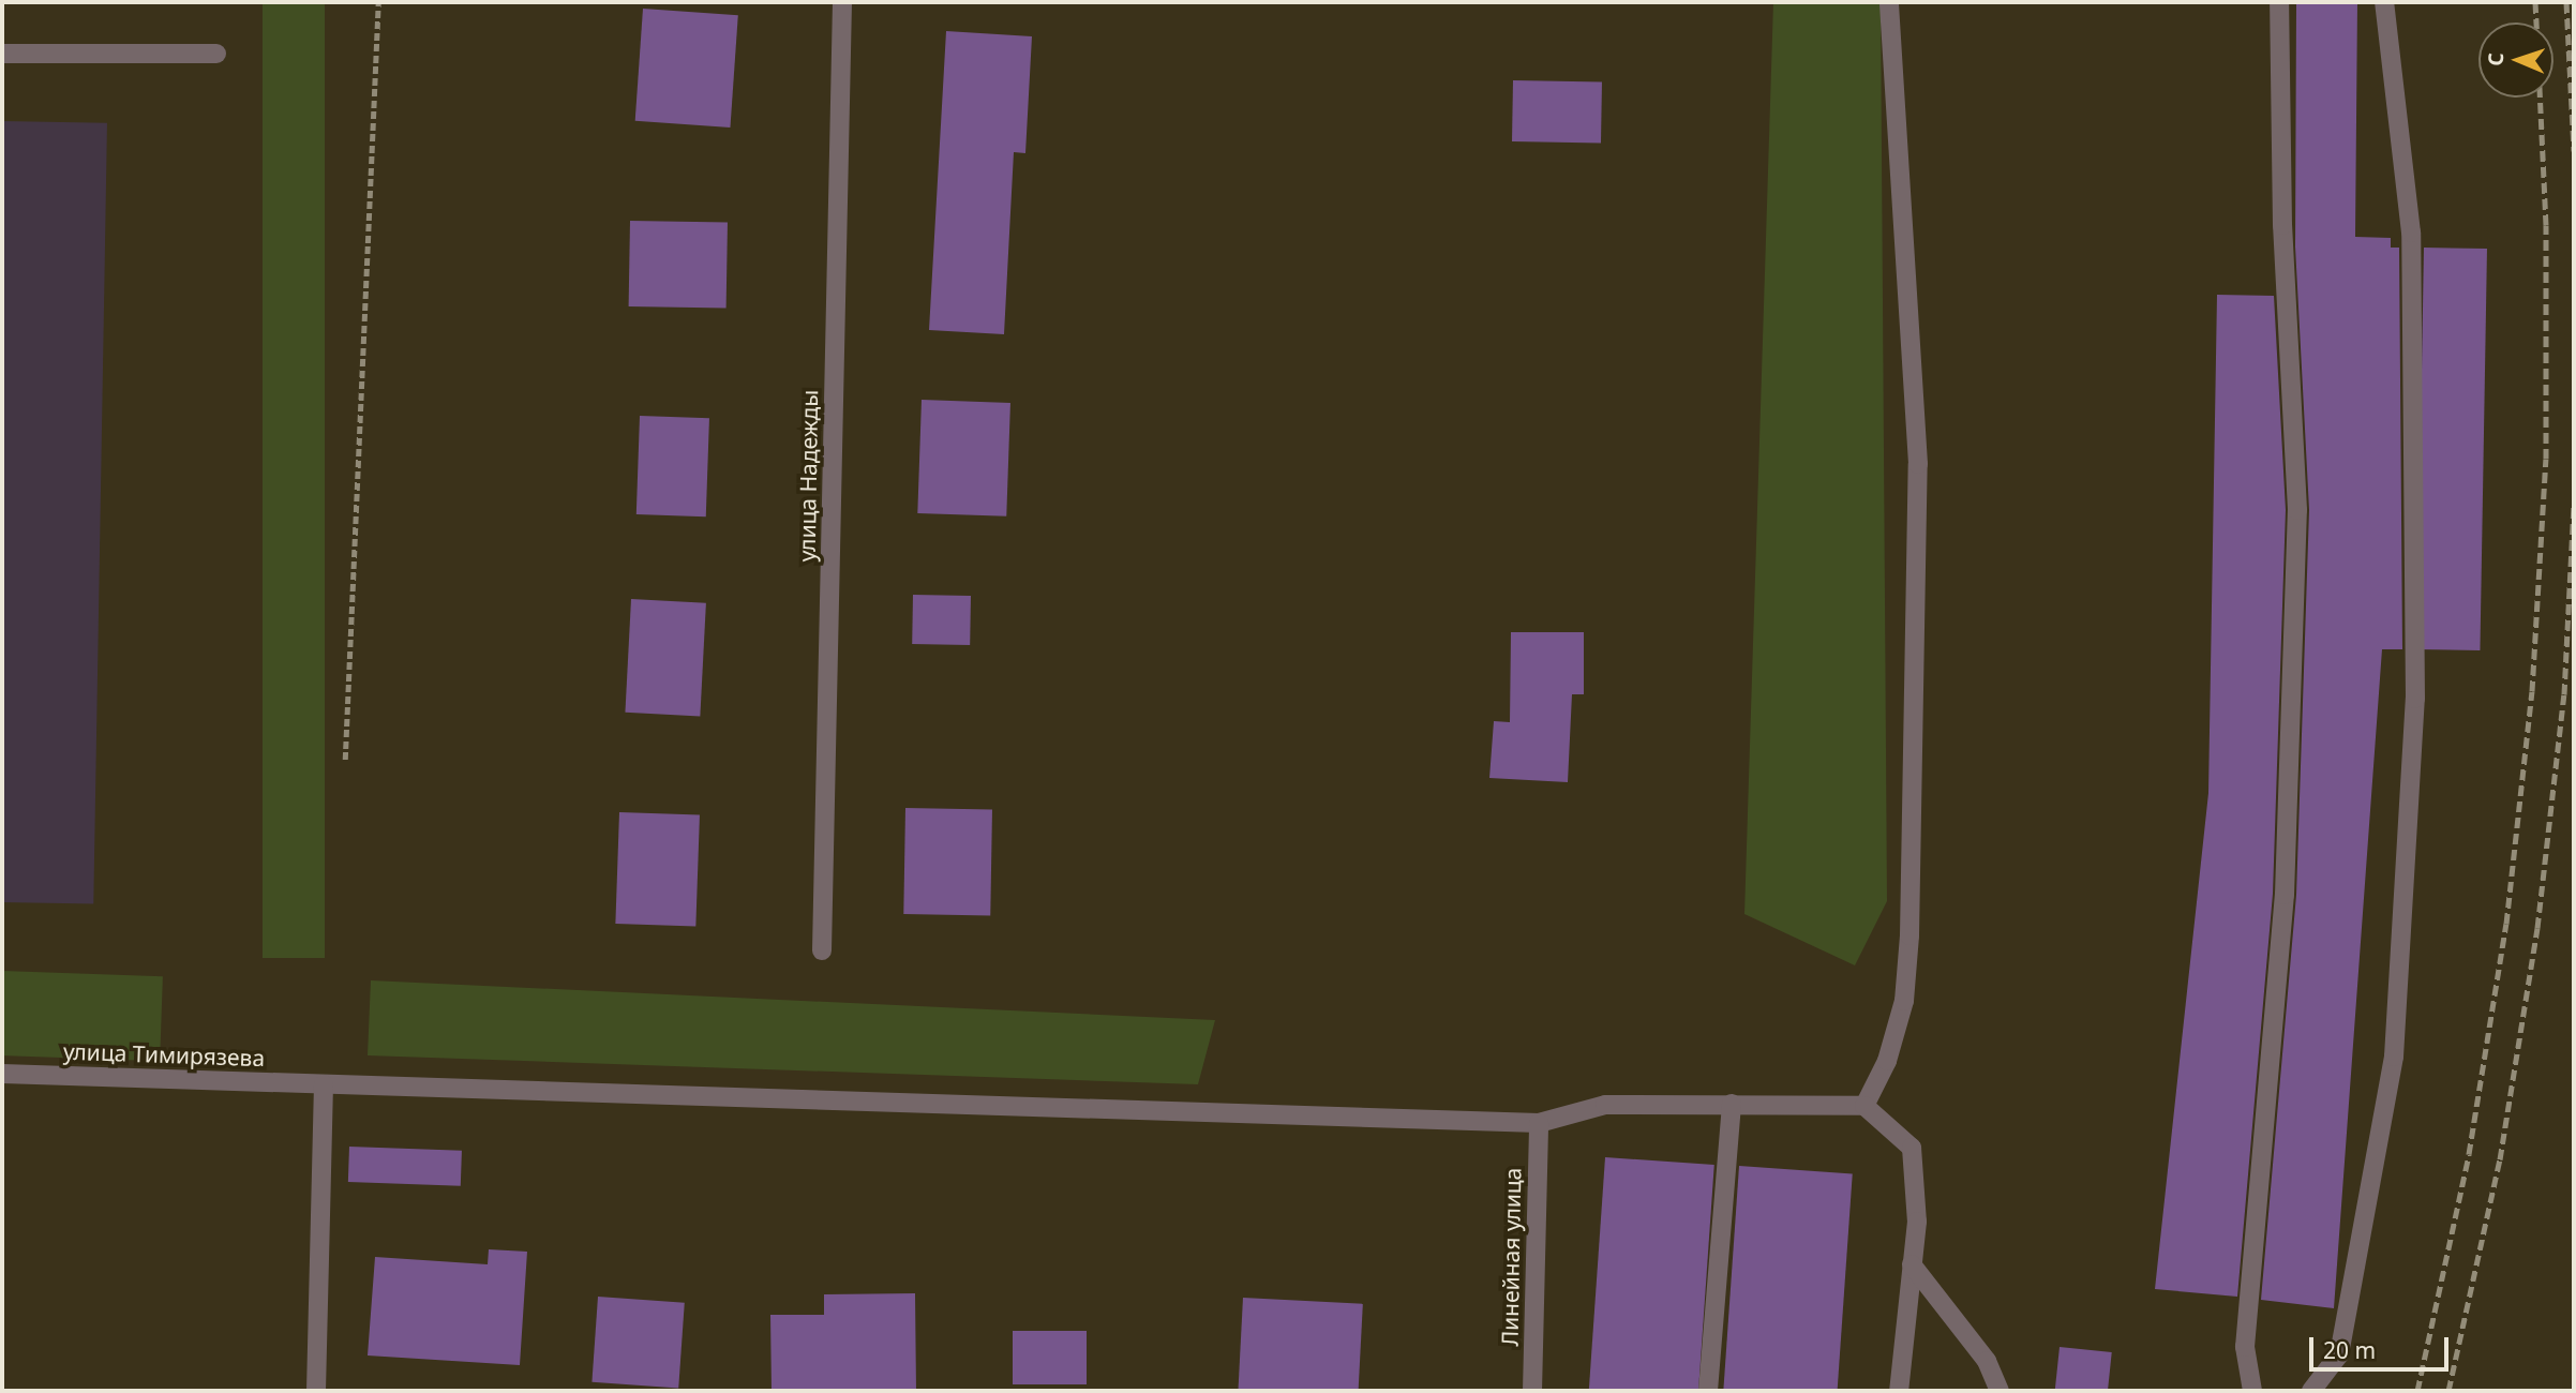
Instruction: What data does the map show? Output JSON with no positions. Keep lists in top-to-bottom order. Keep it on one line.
{"streets":{"street":["улица Надежды","улица Тимирязева","Линейная улица"]},"crossings":[["улица Тимирязева","Линейная улица"]],"scale_bar":"20 m","north":"left"}
